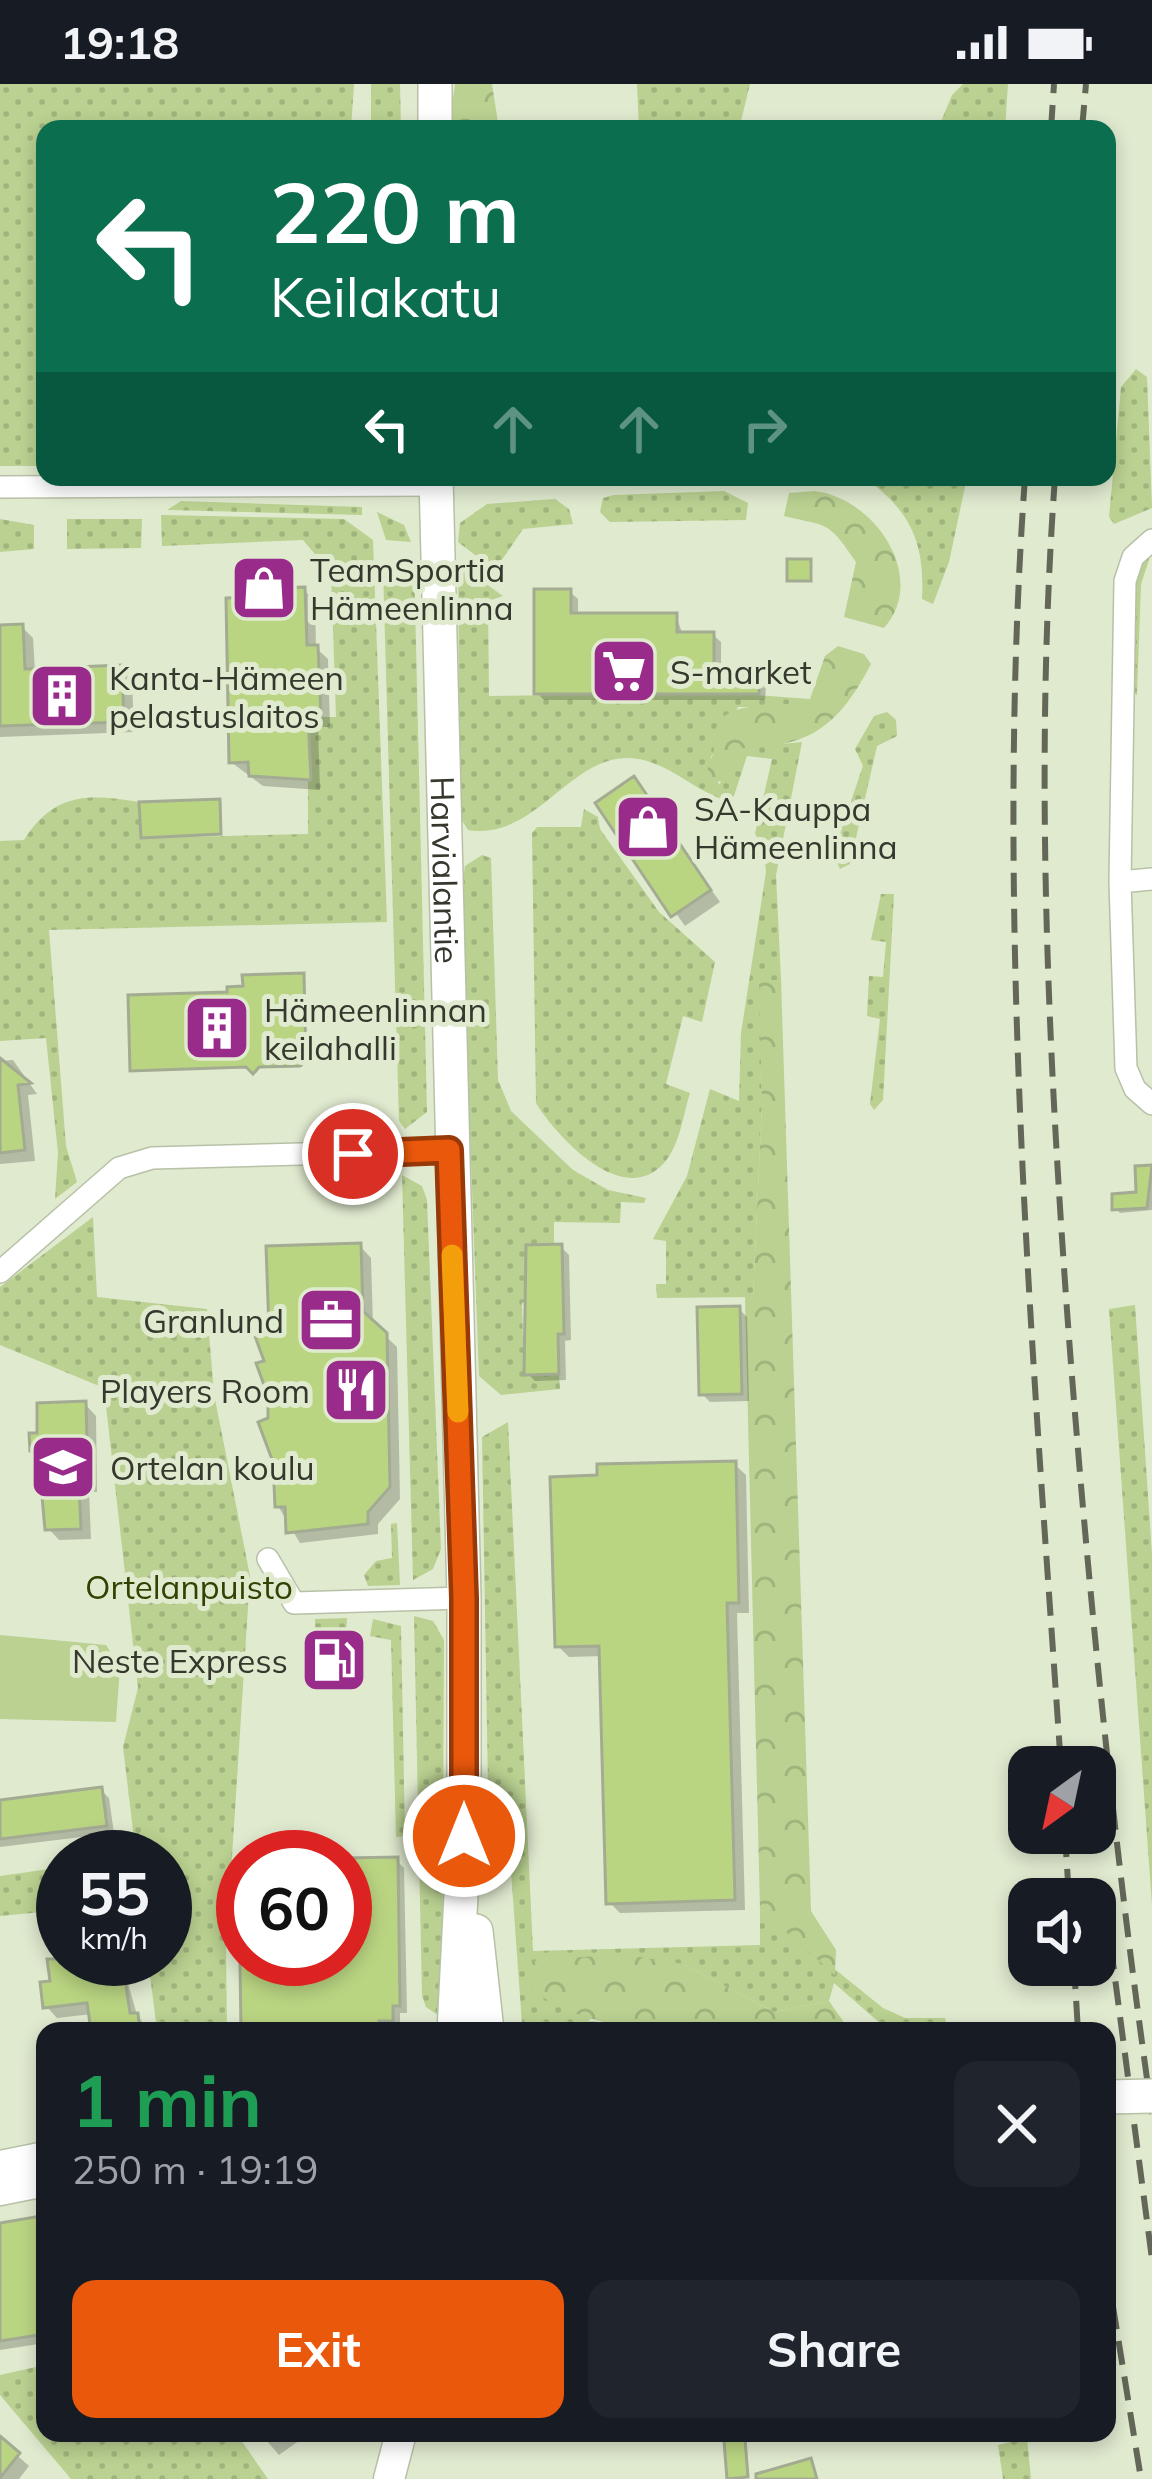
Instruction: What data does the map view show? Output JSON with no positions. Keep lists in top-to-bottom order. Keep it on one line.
{"streets":{"main road":["Harvialantie"]},"parks":["Ortelanpuisto"],"places":{"shop":["TeamSportia Hämeenlinna","SA-Kauppa Hämeenlinna"],"supermarket":["S-market"],"building":["Kanta-Hämeen pelastuslaitos","Hämeenlinnan keilahalli"],"office":["Granlund"],"restaurant":["Players Room"],"school or university":["Ortelan koulu"],"fuel station":["Neste Express"]},"north":"bottom left","page":{"status":"19:18","turn":["220 m","Keilakatu"],"speed":"55 km/h","limit":"60","heading":["1 min","250 m · 19:19"],"buttons":["Exit","Share"]}}
